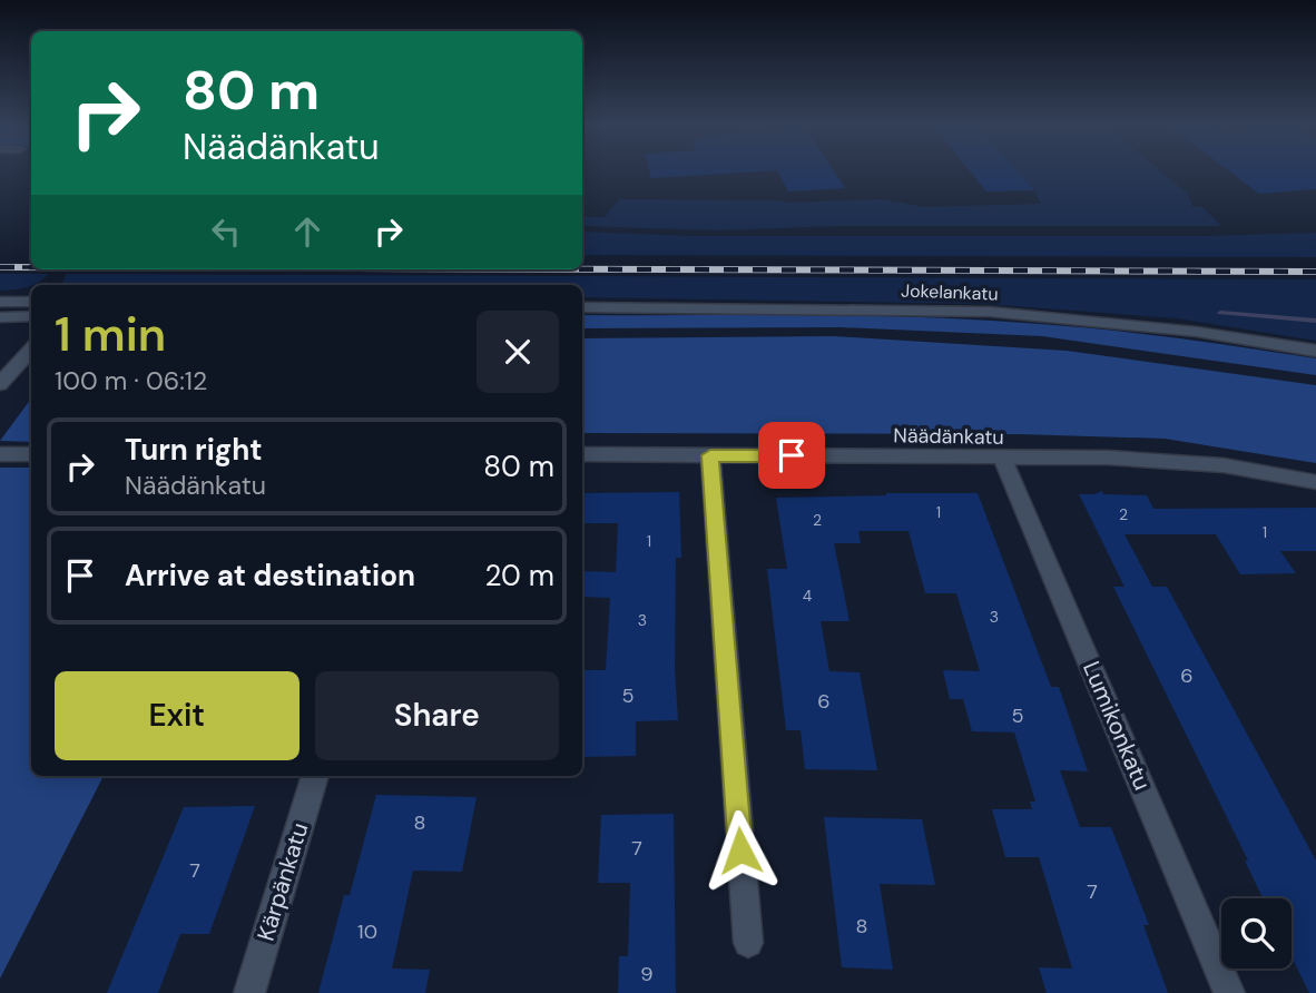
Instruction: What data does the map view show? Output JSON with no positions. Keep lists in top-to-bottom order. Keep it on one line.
{"streets":{"street":["Jokelankatu","Näädänkatu","Lumikonkatu","Kärpänkatu"]},"crossings":[["Näädänkatu","Lumikonkatu"]],"house_numbers":["1","2","2","1","1","4","3","3","6","5","6","5","8","7","7","7","8","10","9"],"page":{"turn":["80 m","Näädänkatu"],"heading":["1 min","100 m · 06:12"],"list":[{"name":"Turn right","note":"Näädänkatu","value":"80 m"},{"name":"Arrive at destination","value":"20 m"}],"buttons":["Exit","Share"]}}
